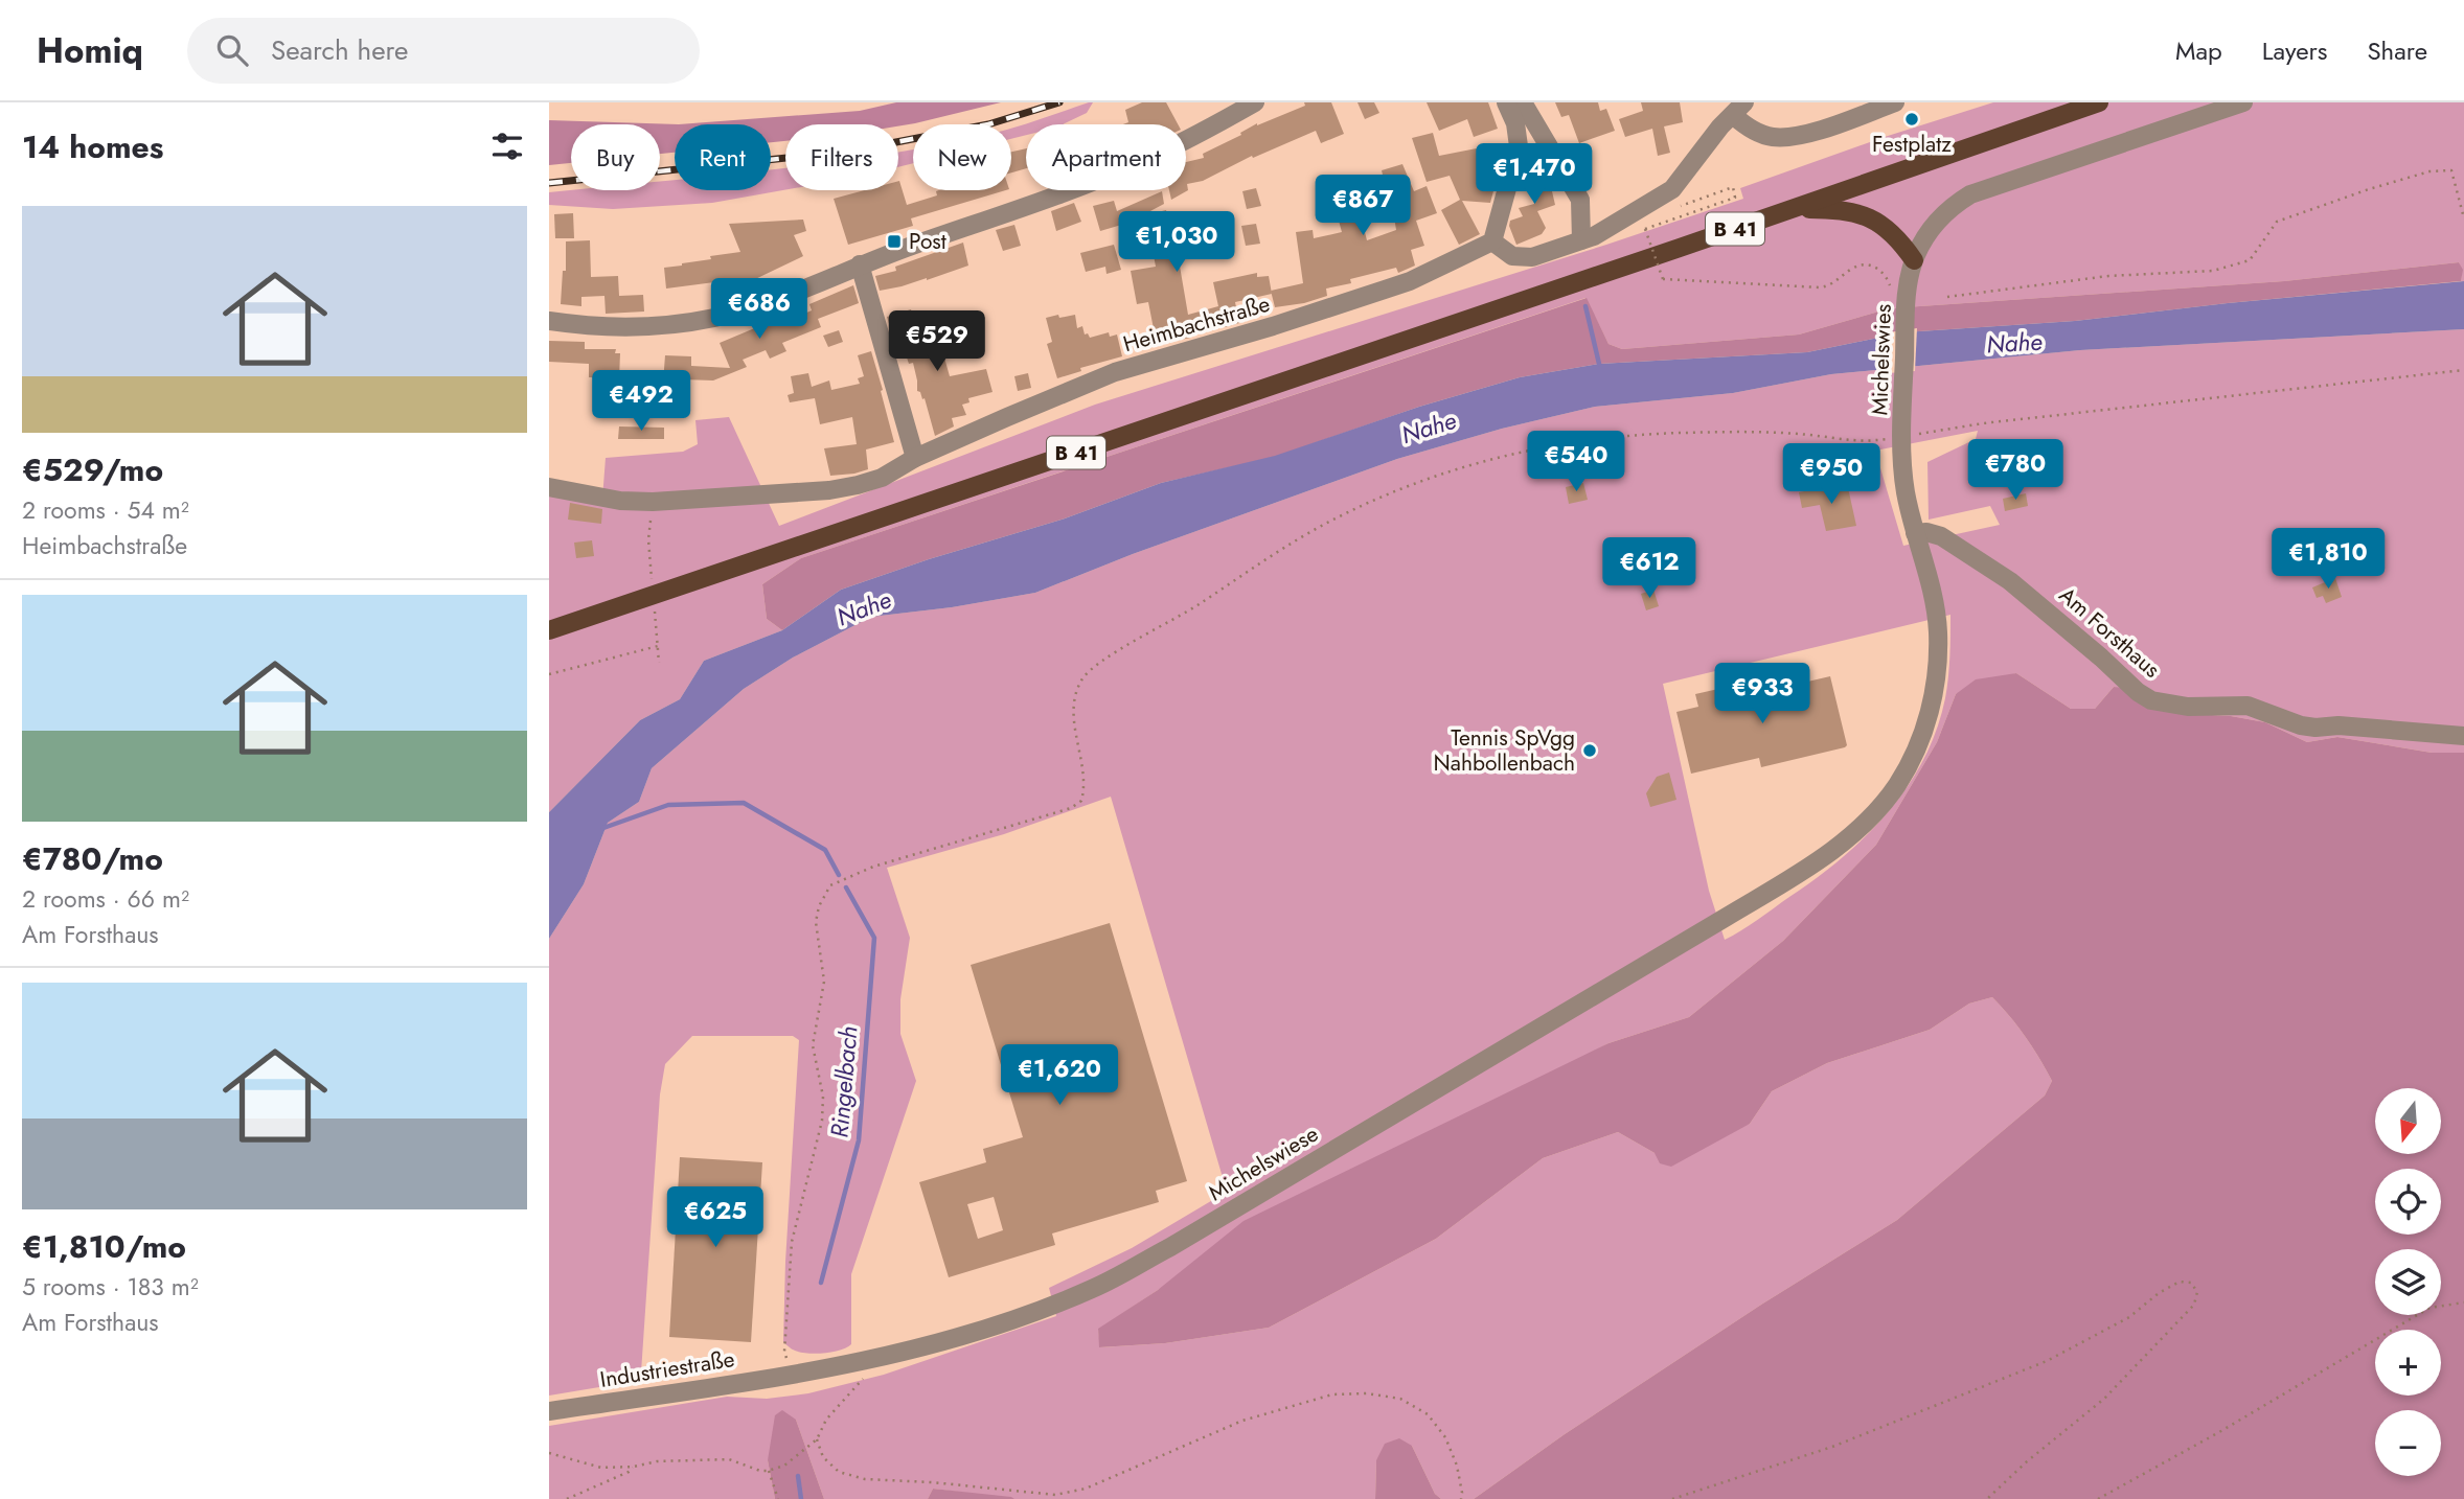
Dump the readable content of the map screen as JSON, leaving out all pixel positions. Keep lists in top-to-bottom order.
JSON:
{
  "streets": {
    "main road": ["B 41"],
    "street": [
      "Heimbachstraße",
      "Michelswies",
      "Am Forsthaus",
      "Michelswiese",
      "Industriestraße"
    ]
  },
  "crossings": [
    ["Michelswies", "Am Forsthaus"],
    ["Michelswies", "Michelswiese"],
    ["Michelswiese", "Industriestraße"]
  ],
  "water": ["Nahe", "Ringelbach"],
  "places": {
    "other": ["Festplatz", "Tennis SpVgg Nahbollenbach"],
    "transit": ["Post"]
  },
  "north": "bottom",
  "page": {
    "header": "Homiq",
    "search": "Search here",
    "nav": ["Map", "Layers", "Share"],
    "heading": "14 homes",
    "chip": [
      "Buy",
      "Rent",
      "Filters",
      "New",
      "Apartment"
    ],
    "price": [
      "€1,470",
      "€867",
      "€1,030",
      "€686",
      "€529",
      "€492",
      "€540",
      "€780",
      "€950",
      "€1,810",
      "€612",
      "€933",
      "€1,620",
      "€625"
    ],
    "list": [
      {
        "name": "€529/mo",
        "note": "2 rooms · 54 m² · Heimbachstraße"
      },
      {
        "name": "€780/mo",
        "note": "2 rooms · 66 m² · Am Forsthaus"
      },
      {
        "name": "€1,810/mo",
        "note": "5 rooms · 183 m² · Am Forsthaus"
      }
    ],
    "map_buttons": ["+", "−"]
  }
}
